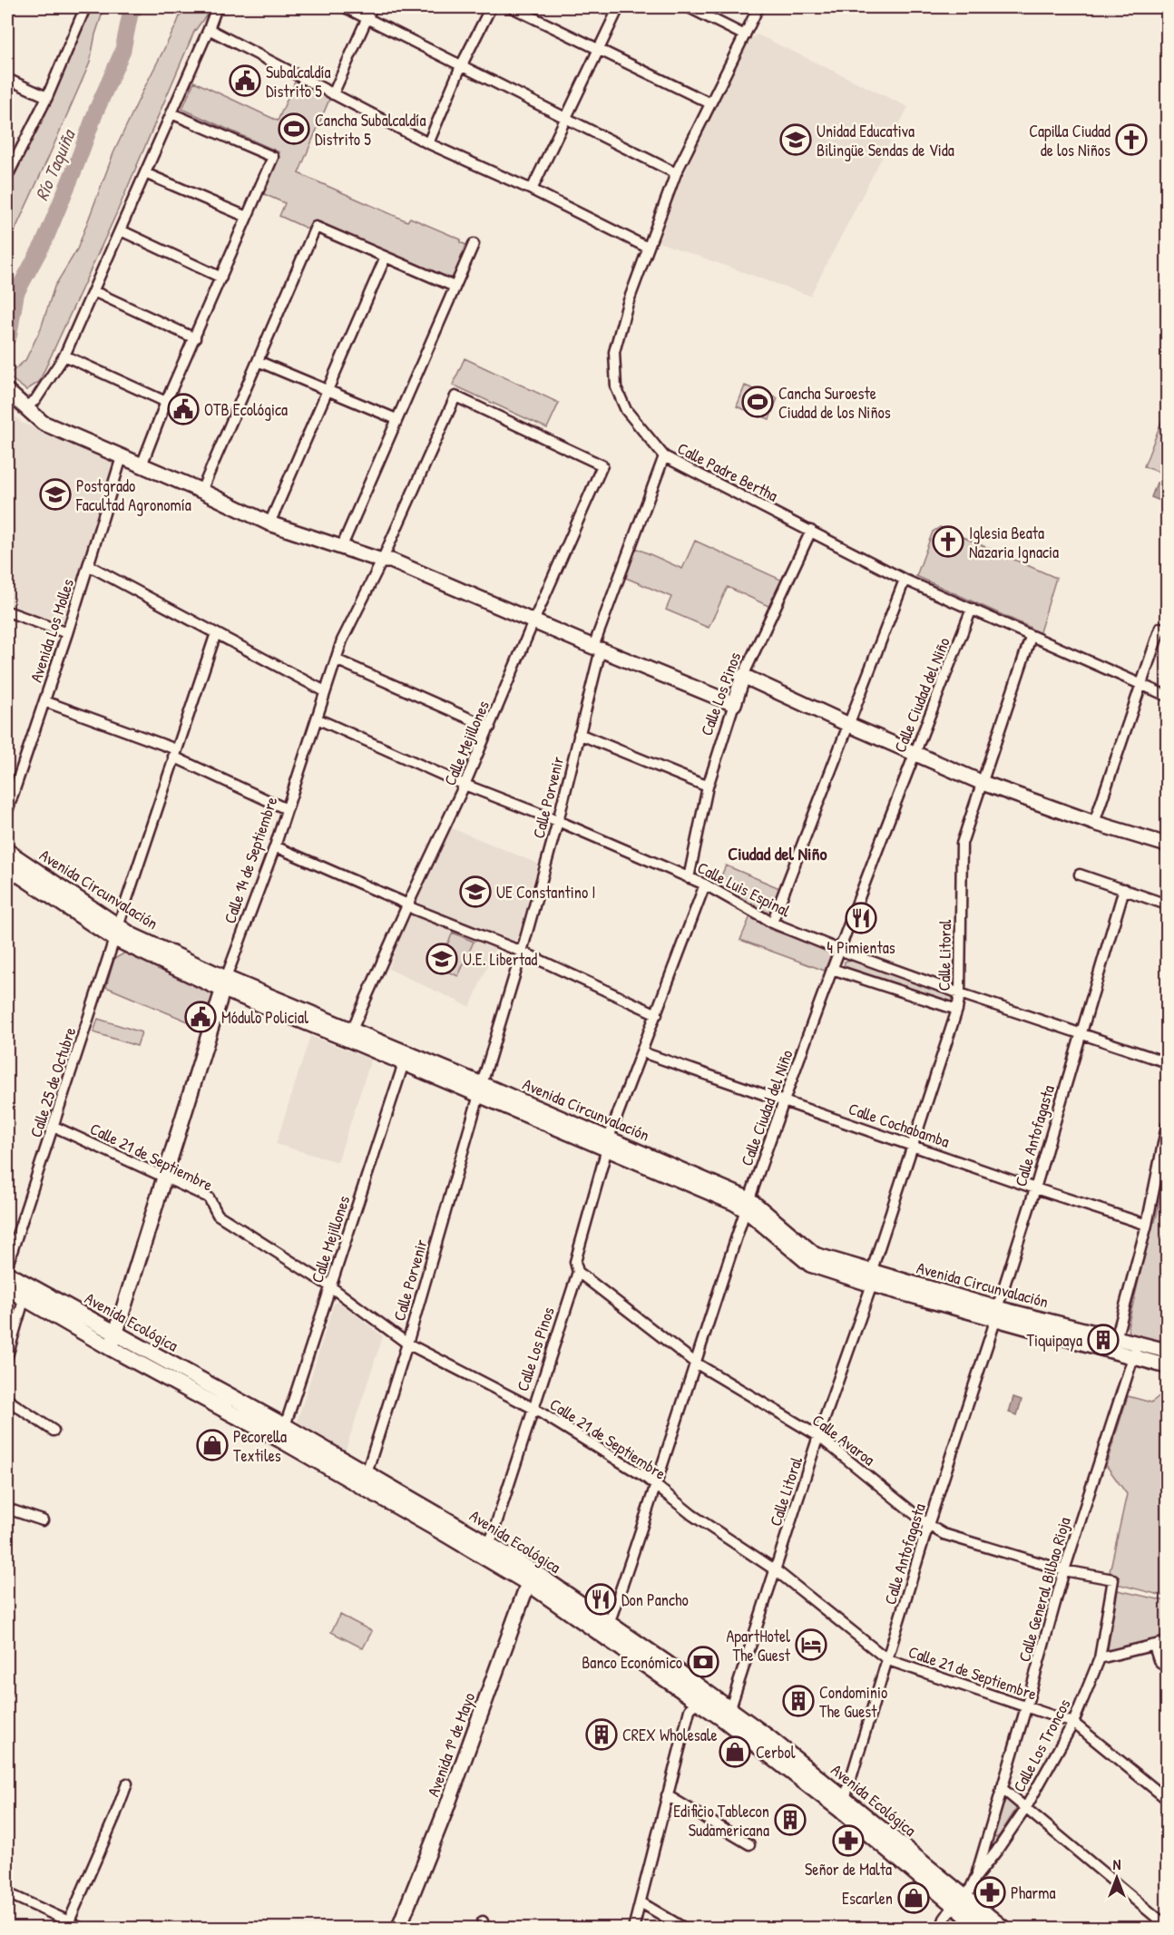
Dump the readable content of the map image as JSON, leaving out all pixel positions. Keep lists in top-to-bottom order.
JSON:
{
  "streets": {
    "main road": [
      "Calle Los Pinos",
      "Calle 14 de Septiembre",
      "Avenida Circunvalación",
      "Avenida Ecológica",
      "Avenida 1º de Mayo"
    ],
    "street": [
      "Calle Padre Bertha",
      "Avenida Los Molles",
      "Calle Ciudad del Niño",
      "Calle Mejillones",
      "Calle Porvenir",
      "Calle Luis Espinal",
      "Calle Litoral",
      "Calle 25 de Octubre",
      "Calle Cochabamba",
      "Calle Antofagasta",
      "Calle 21 de Septiembre",
      "Calle Avaroa",
      "Calle General Bilbao Rioja",
      "Calle Los Troncos"
    ]
  },
  "crossings": [
    ["Calle Padre Bertha", "Calle Los Pinos"],
    ["Calle Padre Bertha", "Calle Ciudad del Niño"],
    ["Calle Padre Bertha", "Calle Porvenir"],
    ["Calle Padre Bertha", "Calle Litoral"],
    ["Calle Los Pinos", "Avenida Circunvalación"],
    ["Calle Los Pinos", "Calle Luis Espinal"],
    ["Calle Los Pinos", "Calle Cochabamba"],
    ["Calle Los Pinos", "Calle 21 de Septiembre"],
    ["Calle Los Pinos", "Avenida Ecológica"],
    ["Calle Los Pinos", "Calle Avaroa"],
    ["Calle Ciudad del Niño", "Avenida Circunvalación"],
    ["Calle Ciudad del Niño", "Calle Luis Espinal"],
    ["Calle Ciudad del Niño", "Calle Cochabamba"],
    ["Calle Ciudad del Niño", "Calle 21 de Septiembre"],
    ["Calle Ciudad del Niño", "Avenida Ecológica"],
    ["Calle Ciudad del Niño", "Calle Avaroa"],
    ["Calle Mejillones", "Calle 14 de Septiembre"],
    ["Calle Mejillones", "Avenida Circunvalación"],
    ["Calle Mejillones", "Calle Luis Espinal"],
    ["Calle Mejillones", "Calle 21 de Septiembre"],
    ["Calle Mejillones", "Avenida Ecológica"],
    ["Calle Porvenir", "Avenida Circunvalación"],
    ["Calle Porvenir", "Calle Luis Espinal"],
    ["Calle Porvenir", "Calle 21 de Septiembre"],
    ["Calle Porvenir", "Avenida Ecológica"],
    ["Calle 14 de Septiembre", "Avenida Circunvalación"],
    ["Calle 14 de Septiembre", "Calle Luis Espinal"],
    ["Calle 14 de Septiembre", "Calle 21 de Septiembre"],
    ["Calle 14 de Septiembre", "Avenida Ecológica"],
    ["Avenida Circunvalación", "Calle Litoral"],
    ["Avenida Circunvalación", "Calle 25 de Octubre"],
    ["Avenida Circunvalación", "Calle Antofagasta"],
    ["Avenida Circunvalación", "Calle General Bilbao Rioja"],
    ["Calle Luis Espinal", "Calle Litoral"],
    ["Calle Luis Espinal", "Calle Antofagasta"],
    ["Calle Litoral", "Calle Cochabamba"],
    ["Calle Litoral", "Calle 21 de Septiembre"],
    ["Calle Litoral", "Avenida Ecológica"],
    ["Calle Litoral", "Calle Avaroa"],
    ["Calle 25 de Octubre", "Calle 21 de Septiembre"],
    ["Calle Cochabamba", "Calle Antofagasta"],
    ["Calle Antofagasta", "Calle 21 de Septiembre"],
    ["Calle Antofagasta", "Avenida Ecológica"],
    ["Calle Antofagasta", "Calle Avaroa"],
    ["Calle 21 de Septiembre", "Calle General Bilbao Rioja"],
    ["Calle 21 de Septiembre", "Calle Los Troncos"],
    ["Avenida Ecológica", "Avenida 1º de Mayo"],
    ["Avenida Ecológica", "Calle Los Troncos"],
    ["Calle Avaroa", "Calle General Bilbao Rioja"],
    ["Calle Avaroa", "Calle Los Troncos"],
    ["Calle General Bilbao Rioja", "Calle Los Troncos"]
  ],
  "districts": ["Ciudad del Niño"],
  "water": ["Río Taquiña"],
  "places": {
    "public building": ["Subalcaldía Distrito 5", "OTB Ecológica", "Módulo Policial"],
    "sports": ["Cancha Subalcaldía Distrito 5", "Cancha Suroeste Ciudad de los Niños"],
    "school or university": [
      "Unidad Educativa Bilingüe Sendas de Vida",
      "Postgrado Facultad Agronomía",
      "UE Constantino I",
      "U.E. Libertad"
    ],
    "church": ["Capilla Ciudad de los Niños", "Iglesia Beata Nazaria Ignacia"],
    "restaurant": ["4 Pimientas", "Don Pancho"],
    "building": [
      "Tiquipaya",
      "Condominio The Guest",
      "CREX Wholesale",
      "Edificio Tablecon Sudamericana"
    ],
    "shop": ["Pecorella Textiles", "Cerbol", "Escarlen"],
    "hotel": ["ApartHotel The Guest"],
    "bank": ["Banco Económico"],
    "pharmacy": ["Señor de Malta", "Pharma"]
  },
  "north": "top"
}
